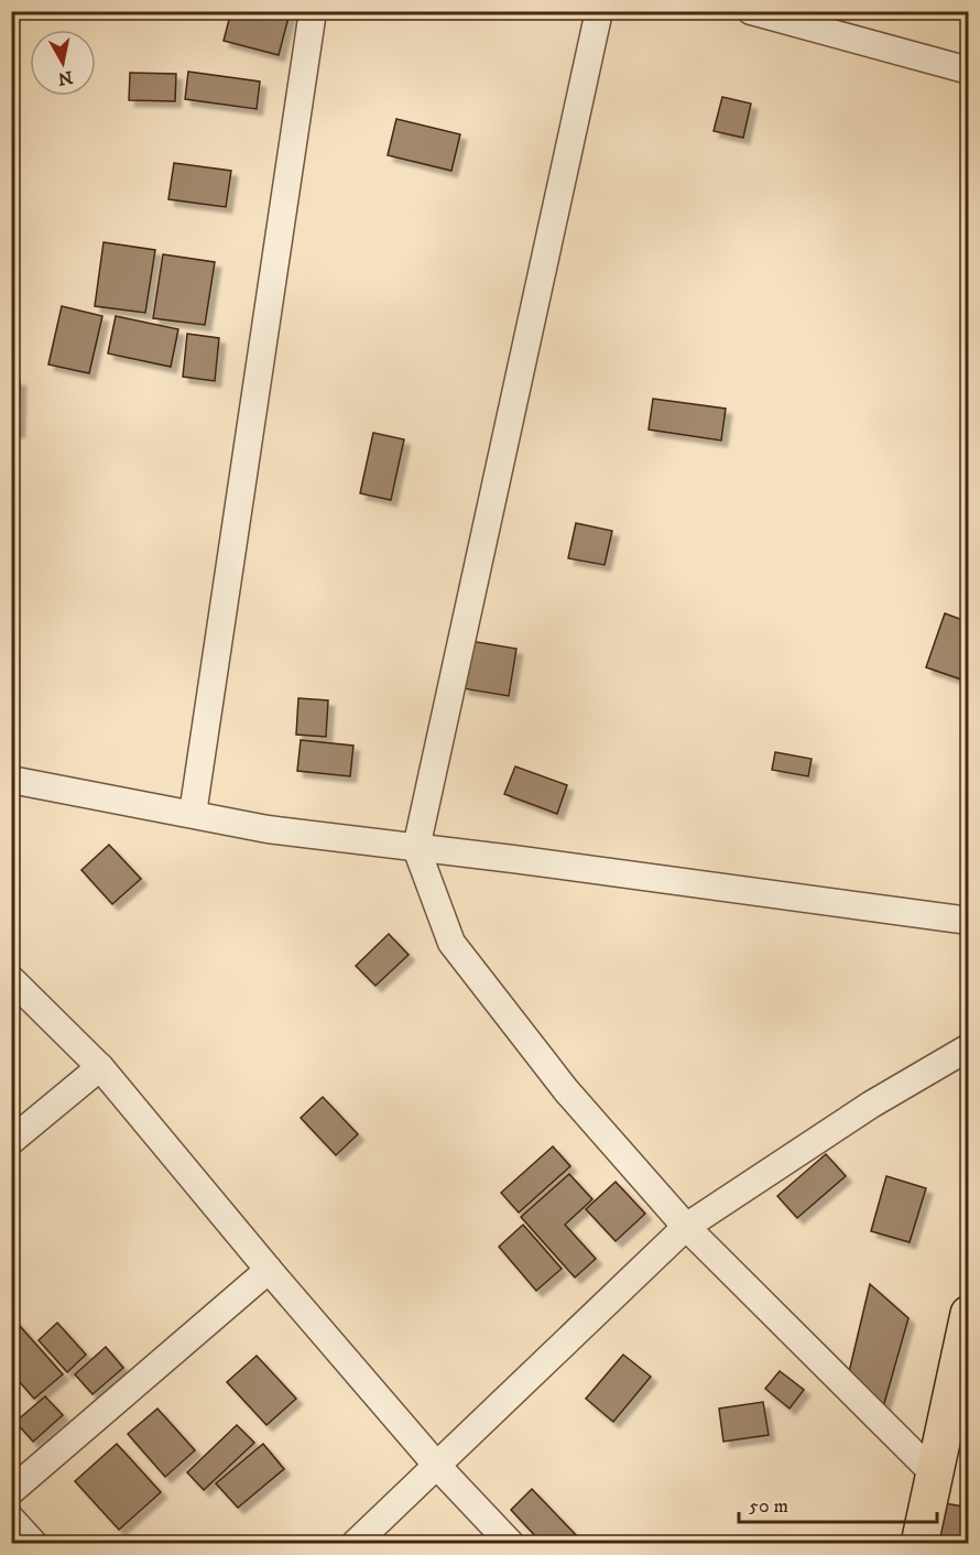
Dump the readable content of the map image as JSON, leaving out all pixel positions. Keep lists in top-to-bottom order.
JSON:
{
  "scale_bar": "50 m",
  "north": "bottom"
}
